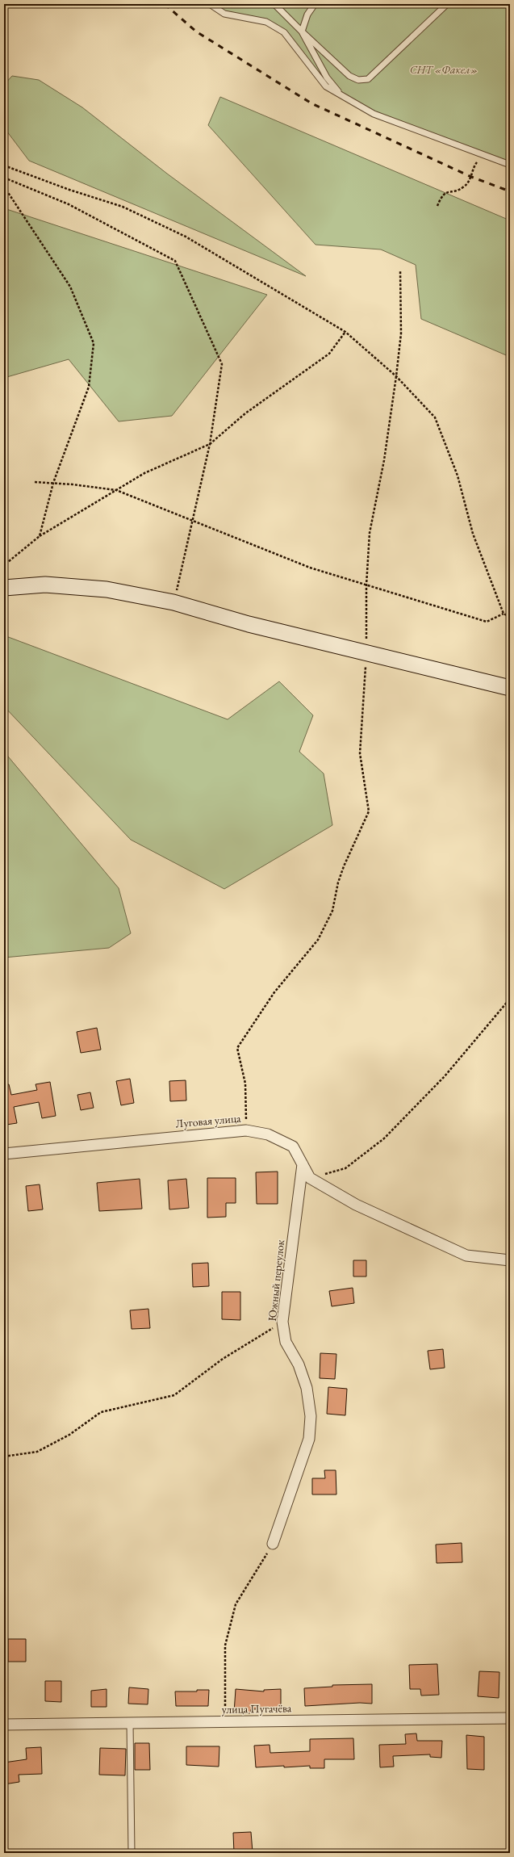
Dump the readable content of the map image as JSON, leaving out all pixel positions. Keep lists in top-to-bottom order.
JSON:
{
  "streets": {
    "street": ["Луговая улица", "Южный переулок", "улица Пугачёва"]
  },
  "crossings": [
    ["Луговая улица", "Южный переулок"]
  ],
  "parks": ["СНТ «Факел»"]
}
